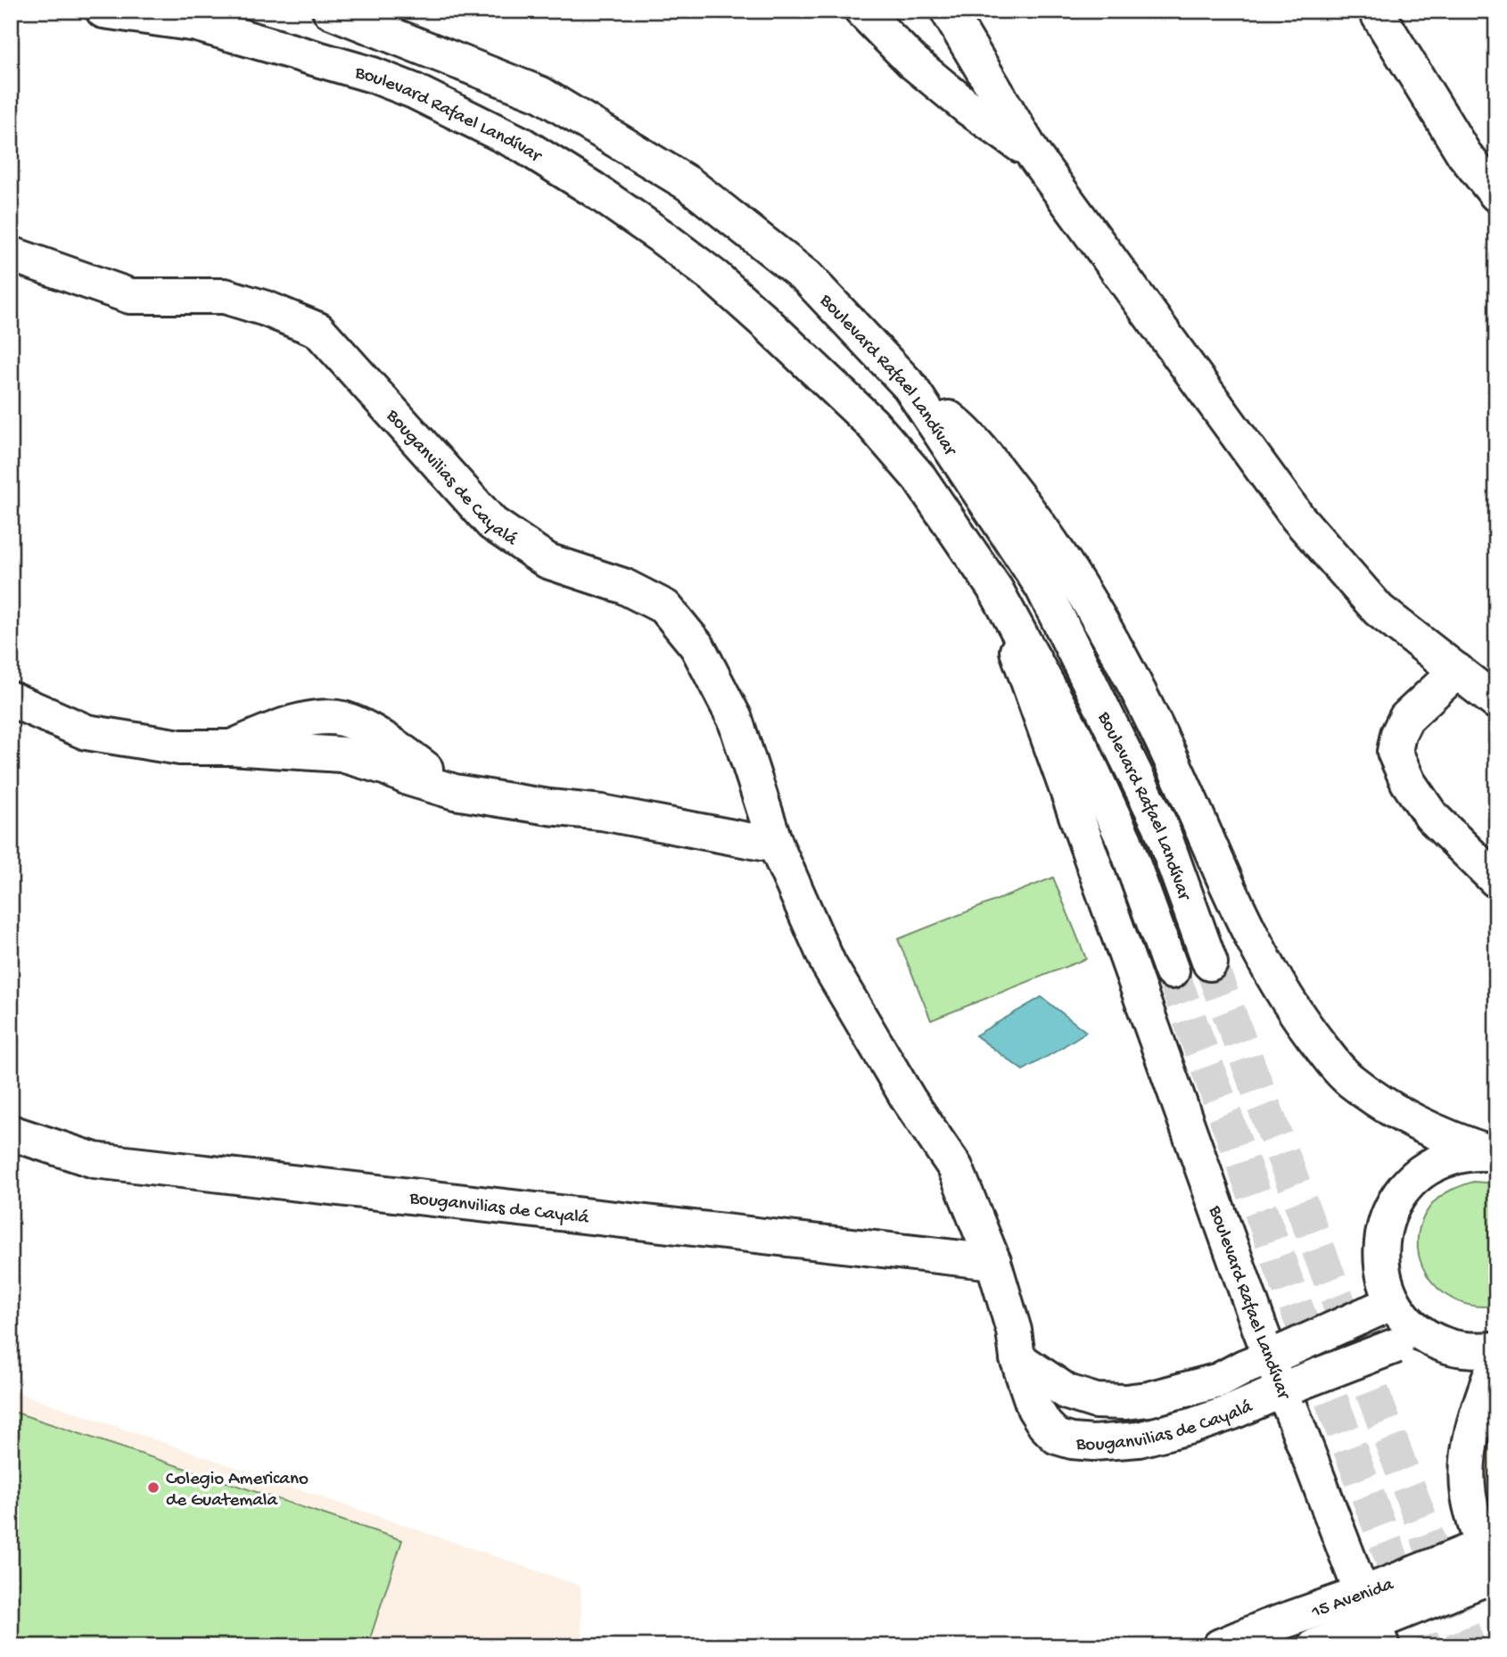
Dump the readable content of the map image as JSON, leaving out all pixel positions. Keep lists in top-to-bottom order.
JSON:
{
  "streets": {
    "street": ["Boulevard Rafael Landívar", "Bouganvilias de Cayalá", "15 Avenida"]
  },
  "crossings": [
    ["Boulevard Rafael Landívar", "Bouganvilias de Cayalá"],
    ["Boulevard Rafael Landívar", "15 Avenida"]
  ],
  "places": ["Colegio Americano de Guatemala"]
}
